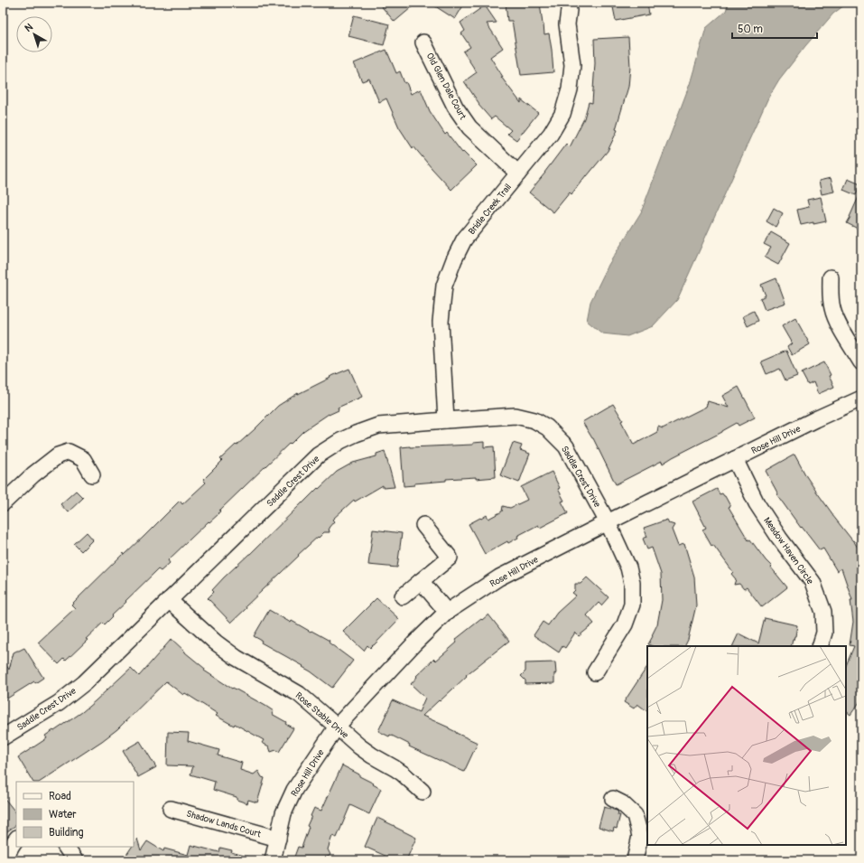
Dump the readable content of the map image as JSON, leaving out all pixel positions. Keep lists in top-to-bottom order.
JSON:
{
  "streets": {
    "street": [
      "Old Glen Dale Court",
      "Bridle Creek Trail",
      "Rose Hill Drive",
      "Saddle Crest Drive",
      "Meadow Haven Circle",
      "Rose Stable Drive",
      "Shadow Lands Court"
    ]
  },
  "crossings": [
    ["Old Glen Dale Court", "Bridle Creek Trail"],
    ["Bridle Creek Trail", "Saddle Crest Drive"],
    ["Rose Hill Drive", "Saddle Crest Drive"],
    ["Rose Hill Drive", "Meadow Haven Circle"],
    ["Rose Hill Drive", "Rose Stable Drive"],
    ["Rose Hill Drive", "Shadow Lands Court"],
    ["Saddle Crest Drive", "Rose Stable Drive"]
  ],
  "legend": ["Road", "Water", "Building"],
  "scale_bar": "50 m",
  "north": "top left"
}
